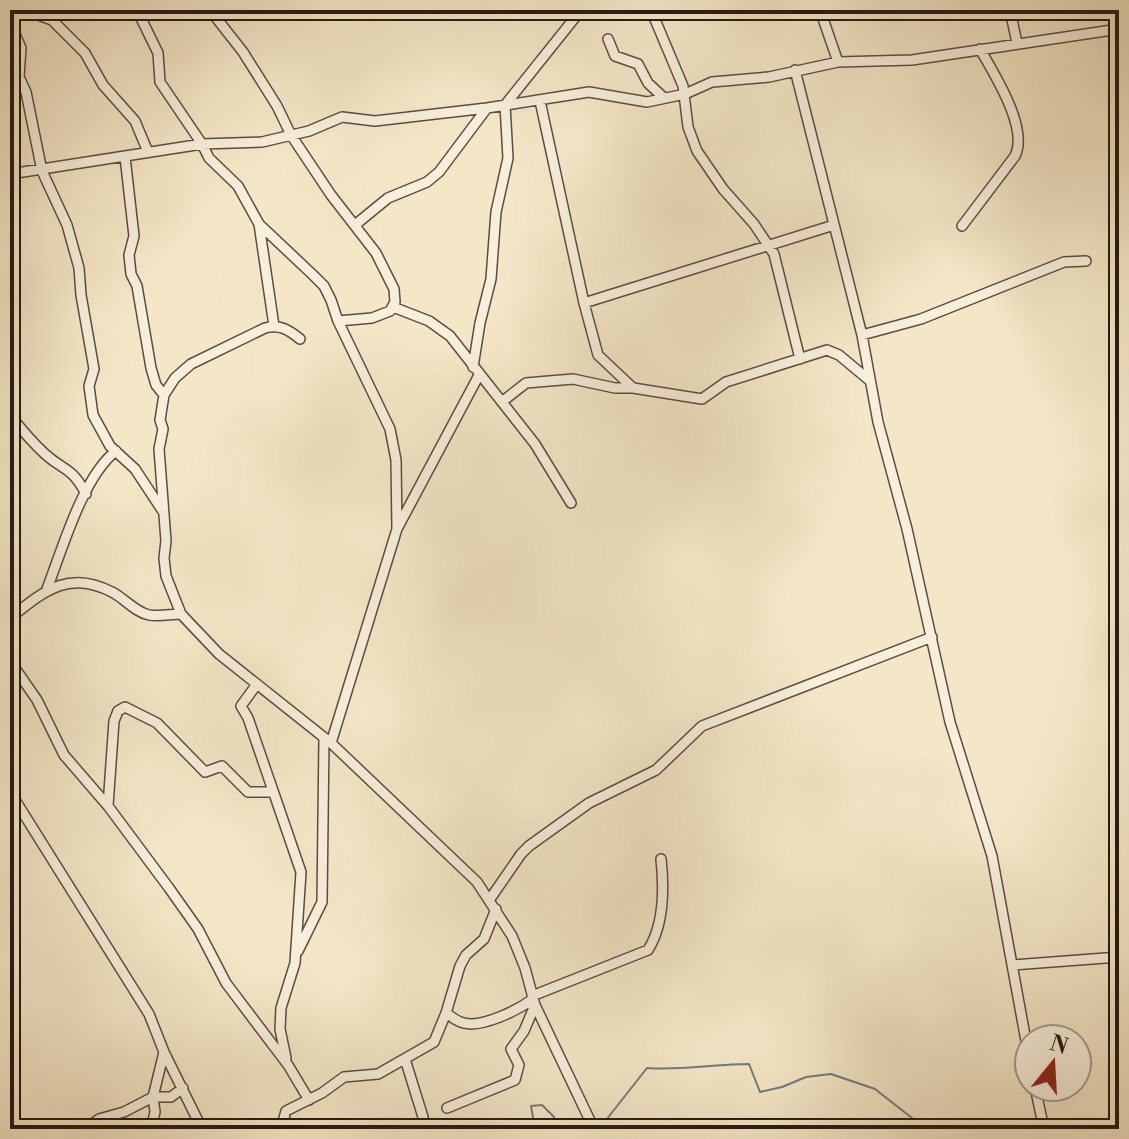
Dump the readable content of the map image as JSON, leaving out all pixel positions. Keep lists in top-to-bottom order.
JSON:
{
  "north": "top"
}
